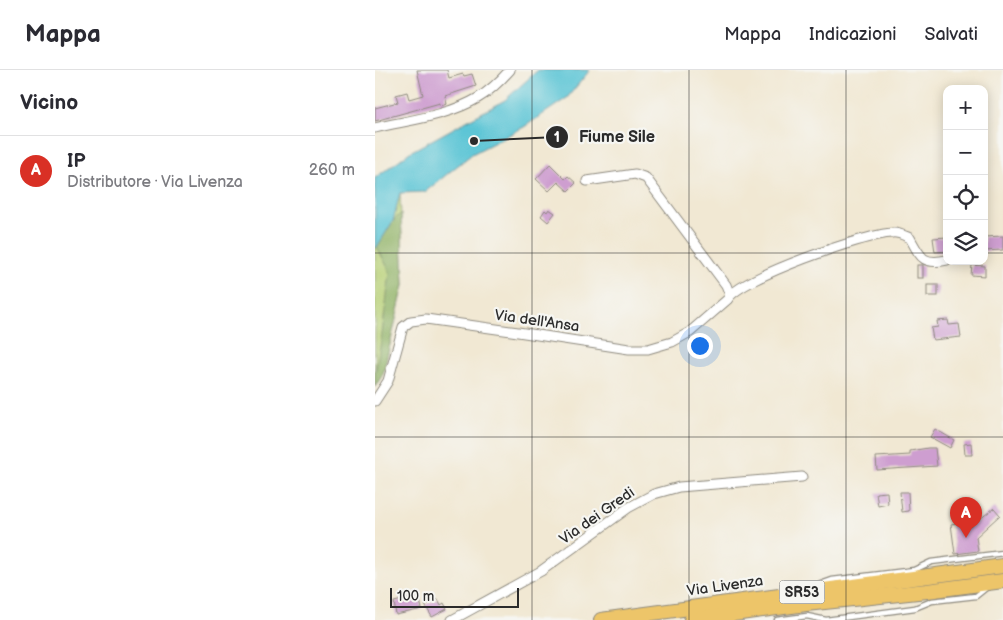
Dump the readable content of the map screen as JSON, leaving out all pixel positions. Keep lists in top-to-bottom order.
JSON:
{
  "streets": {
    "highway": ["Via Livenza", "SR53"],
    "street": ["Via dell'Ansa", "Via dei Gredi"]
  },
  "places": ["Fiume Sile"],
  "scale_bar": "100 m",
  "page": {
    "header": "Mappa",
    "nav": ["Mappa", "Indicazioni", "Salvati"],
    "heading": "Vicino",
    "map_buttons": ["+", "−"],
    "list": [
      {
        "mark": "A",
        "name": "IP",
        "note": "Distributore · Via Livenza",
        "value": "260 m"
      }
    ],
    "pins": "A",
    "scale": "100 m"
  }
}
